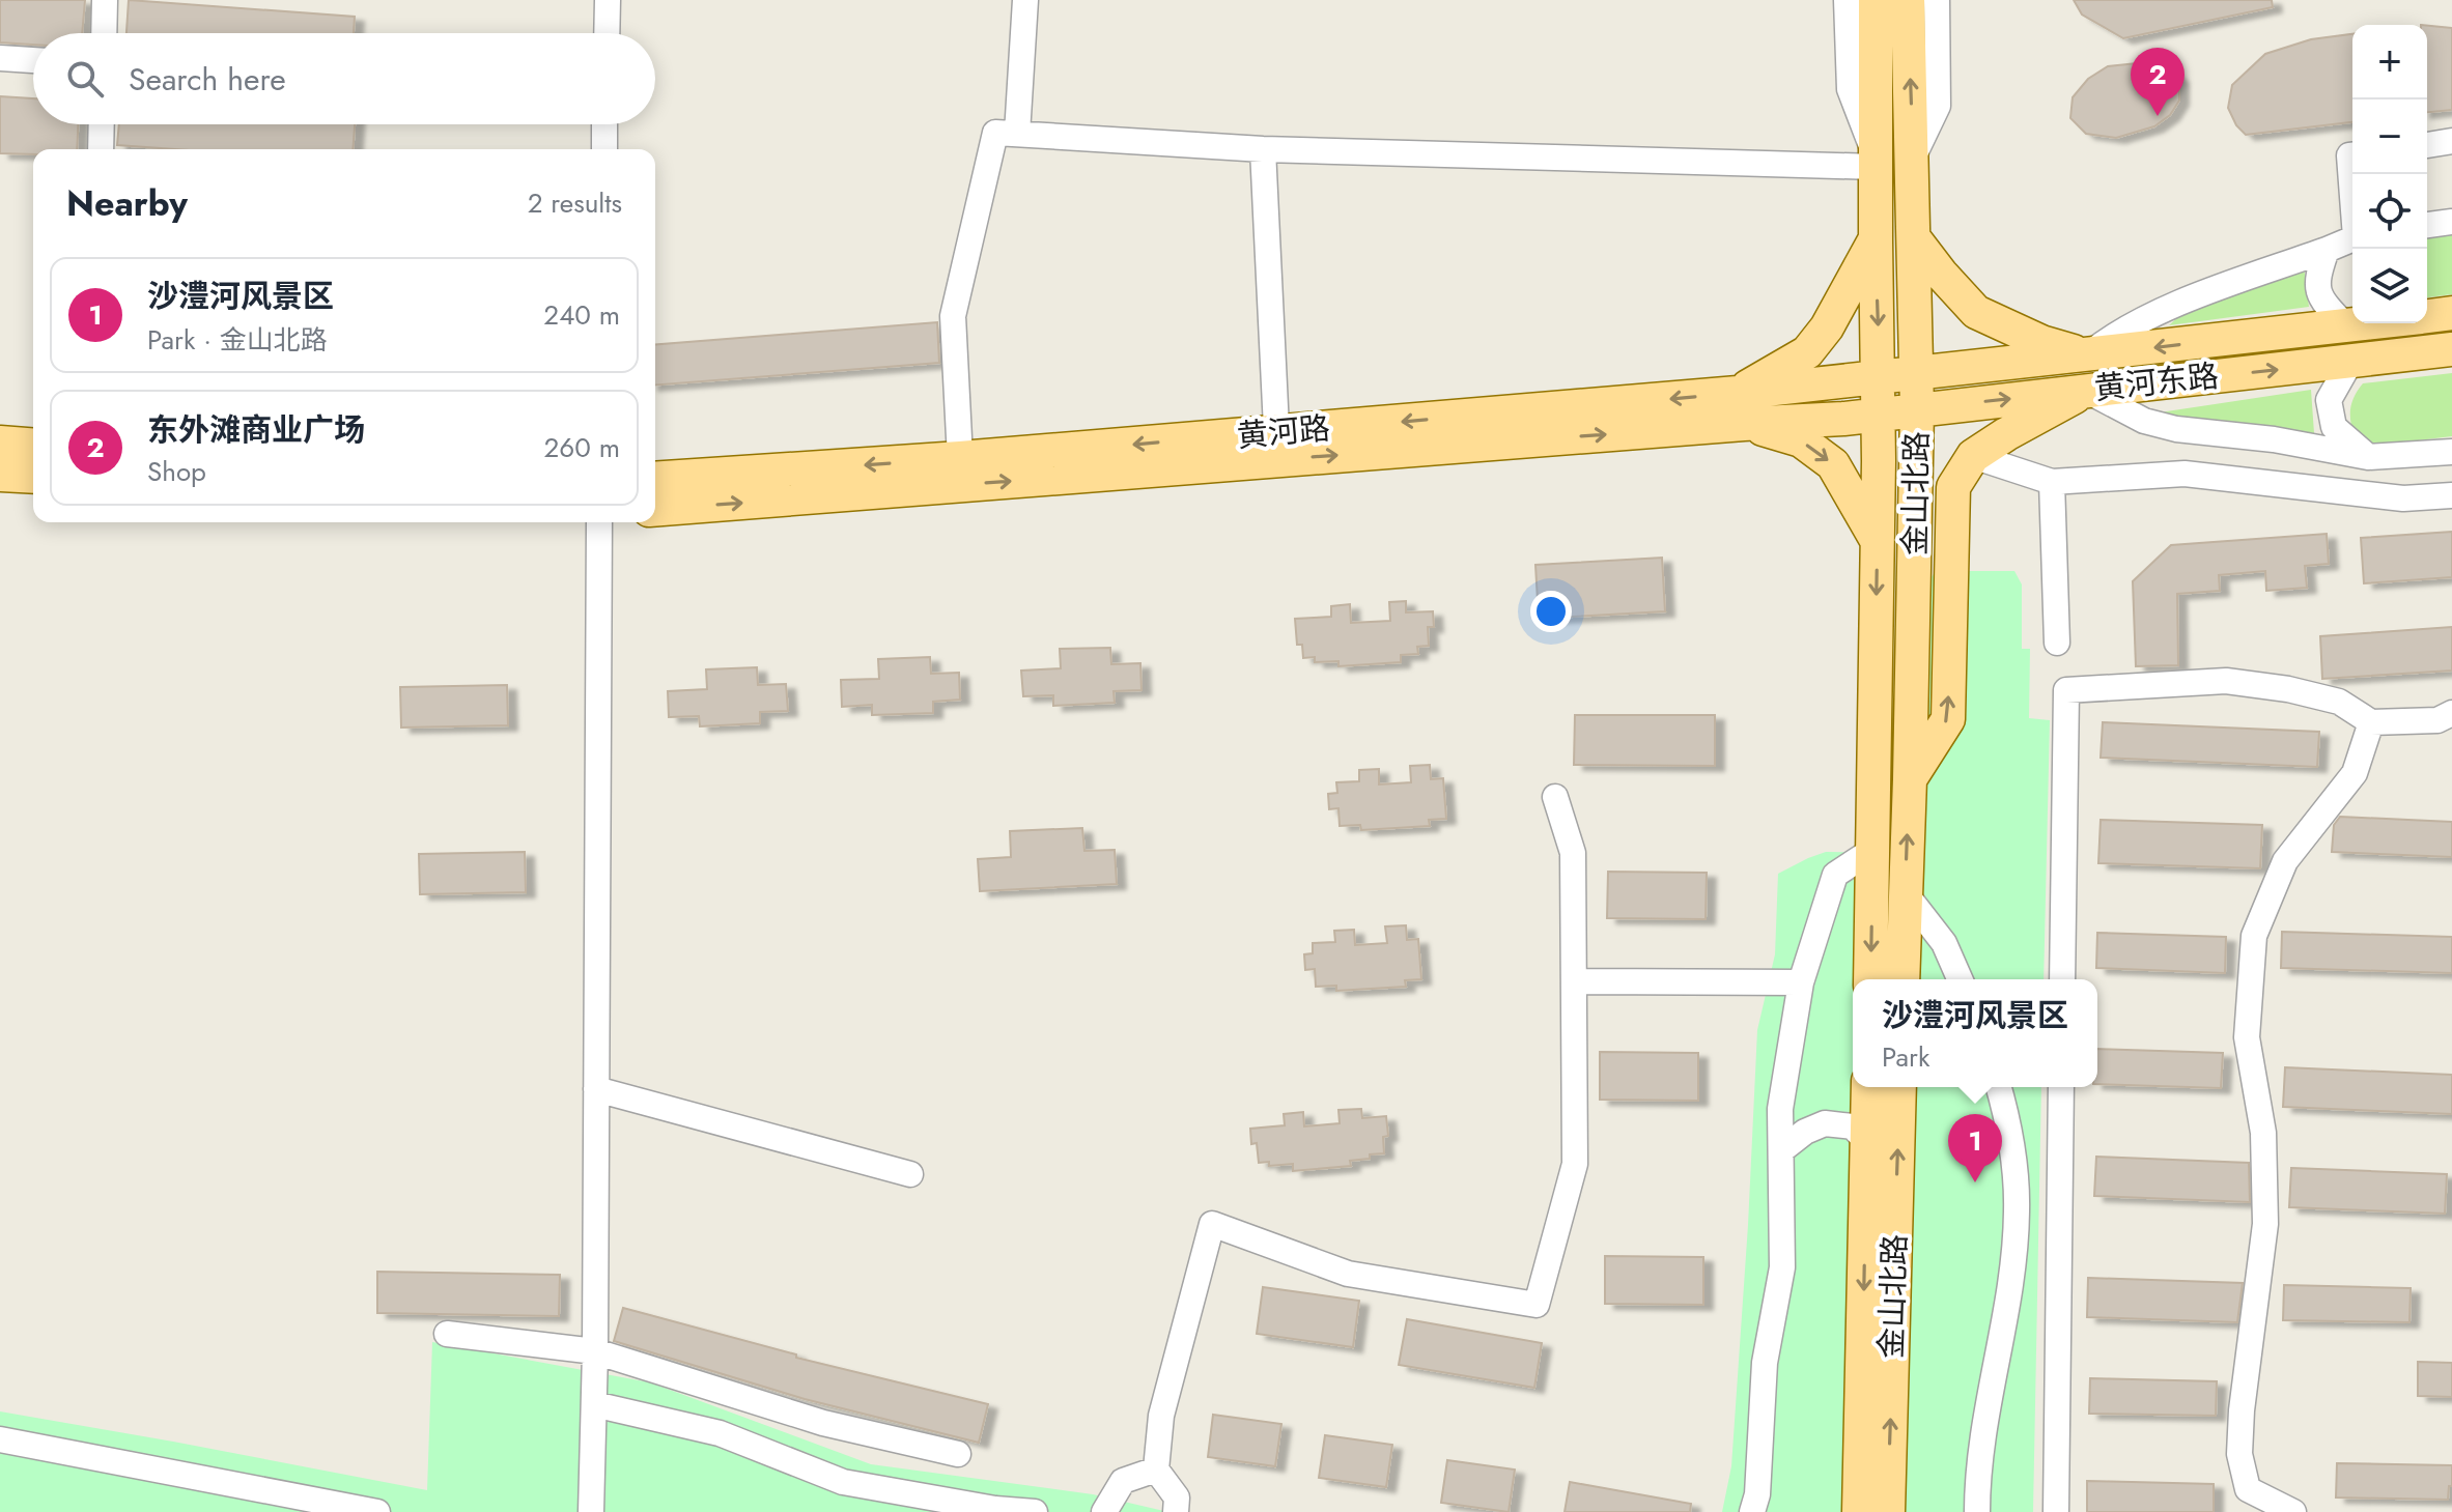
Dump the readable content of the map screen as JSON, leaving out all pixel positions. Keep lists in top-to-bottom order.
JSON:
{
  "streets": {
    "main road": ["黄河东路", "黄河路", "金山北路"]
  },
  "crossings": [
    ["黄河东路", "黄河路"],
    ["黄河东路", "金山北路"],
    ["黄河路", "金山北路"]
  ],
  "page": {
    "map_buttons": ["+", "−"],
    "search": "Search here",
    "pins": ["2", "1"],
    "heading": ["Nearby", "2 results"],
    "list": [
      {
        "mark": "1",
        "name": "沙澧河风景区",
        "note": "Park · 金山北路",
        "value": "240 m"
      },
      {
        "mark": "2",
        "name": "东外滩商业广场",
        "note": "Shop",
        "value": "260 m"
      }
    ],
    "popup": ["沙澧河风景区", "Park"]
  }
}
